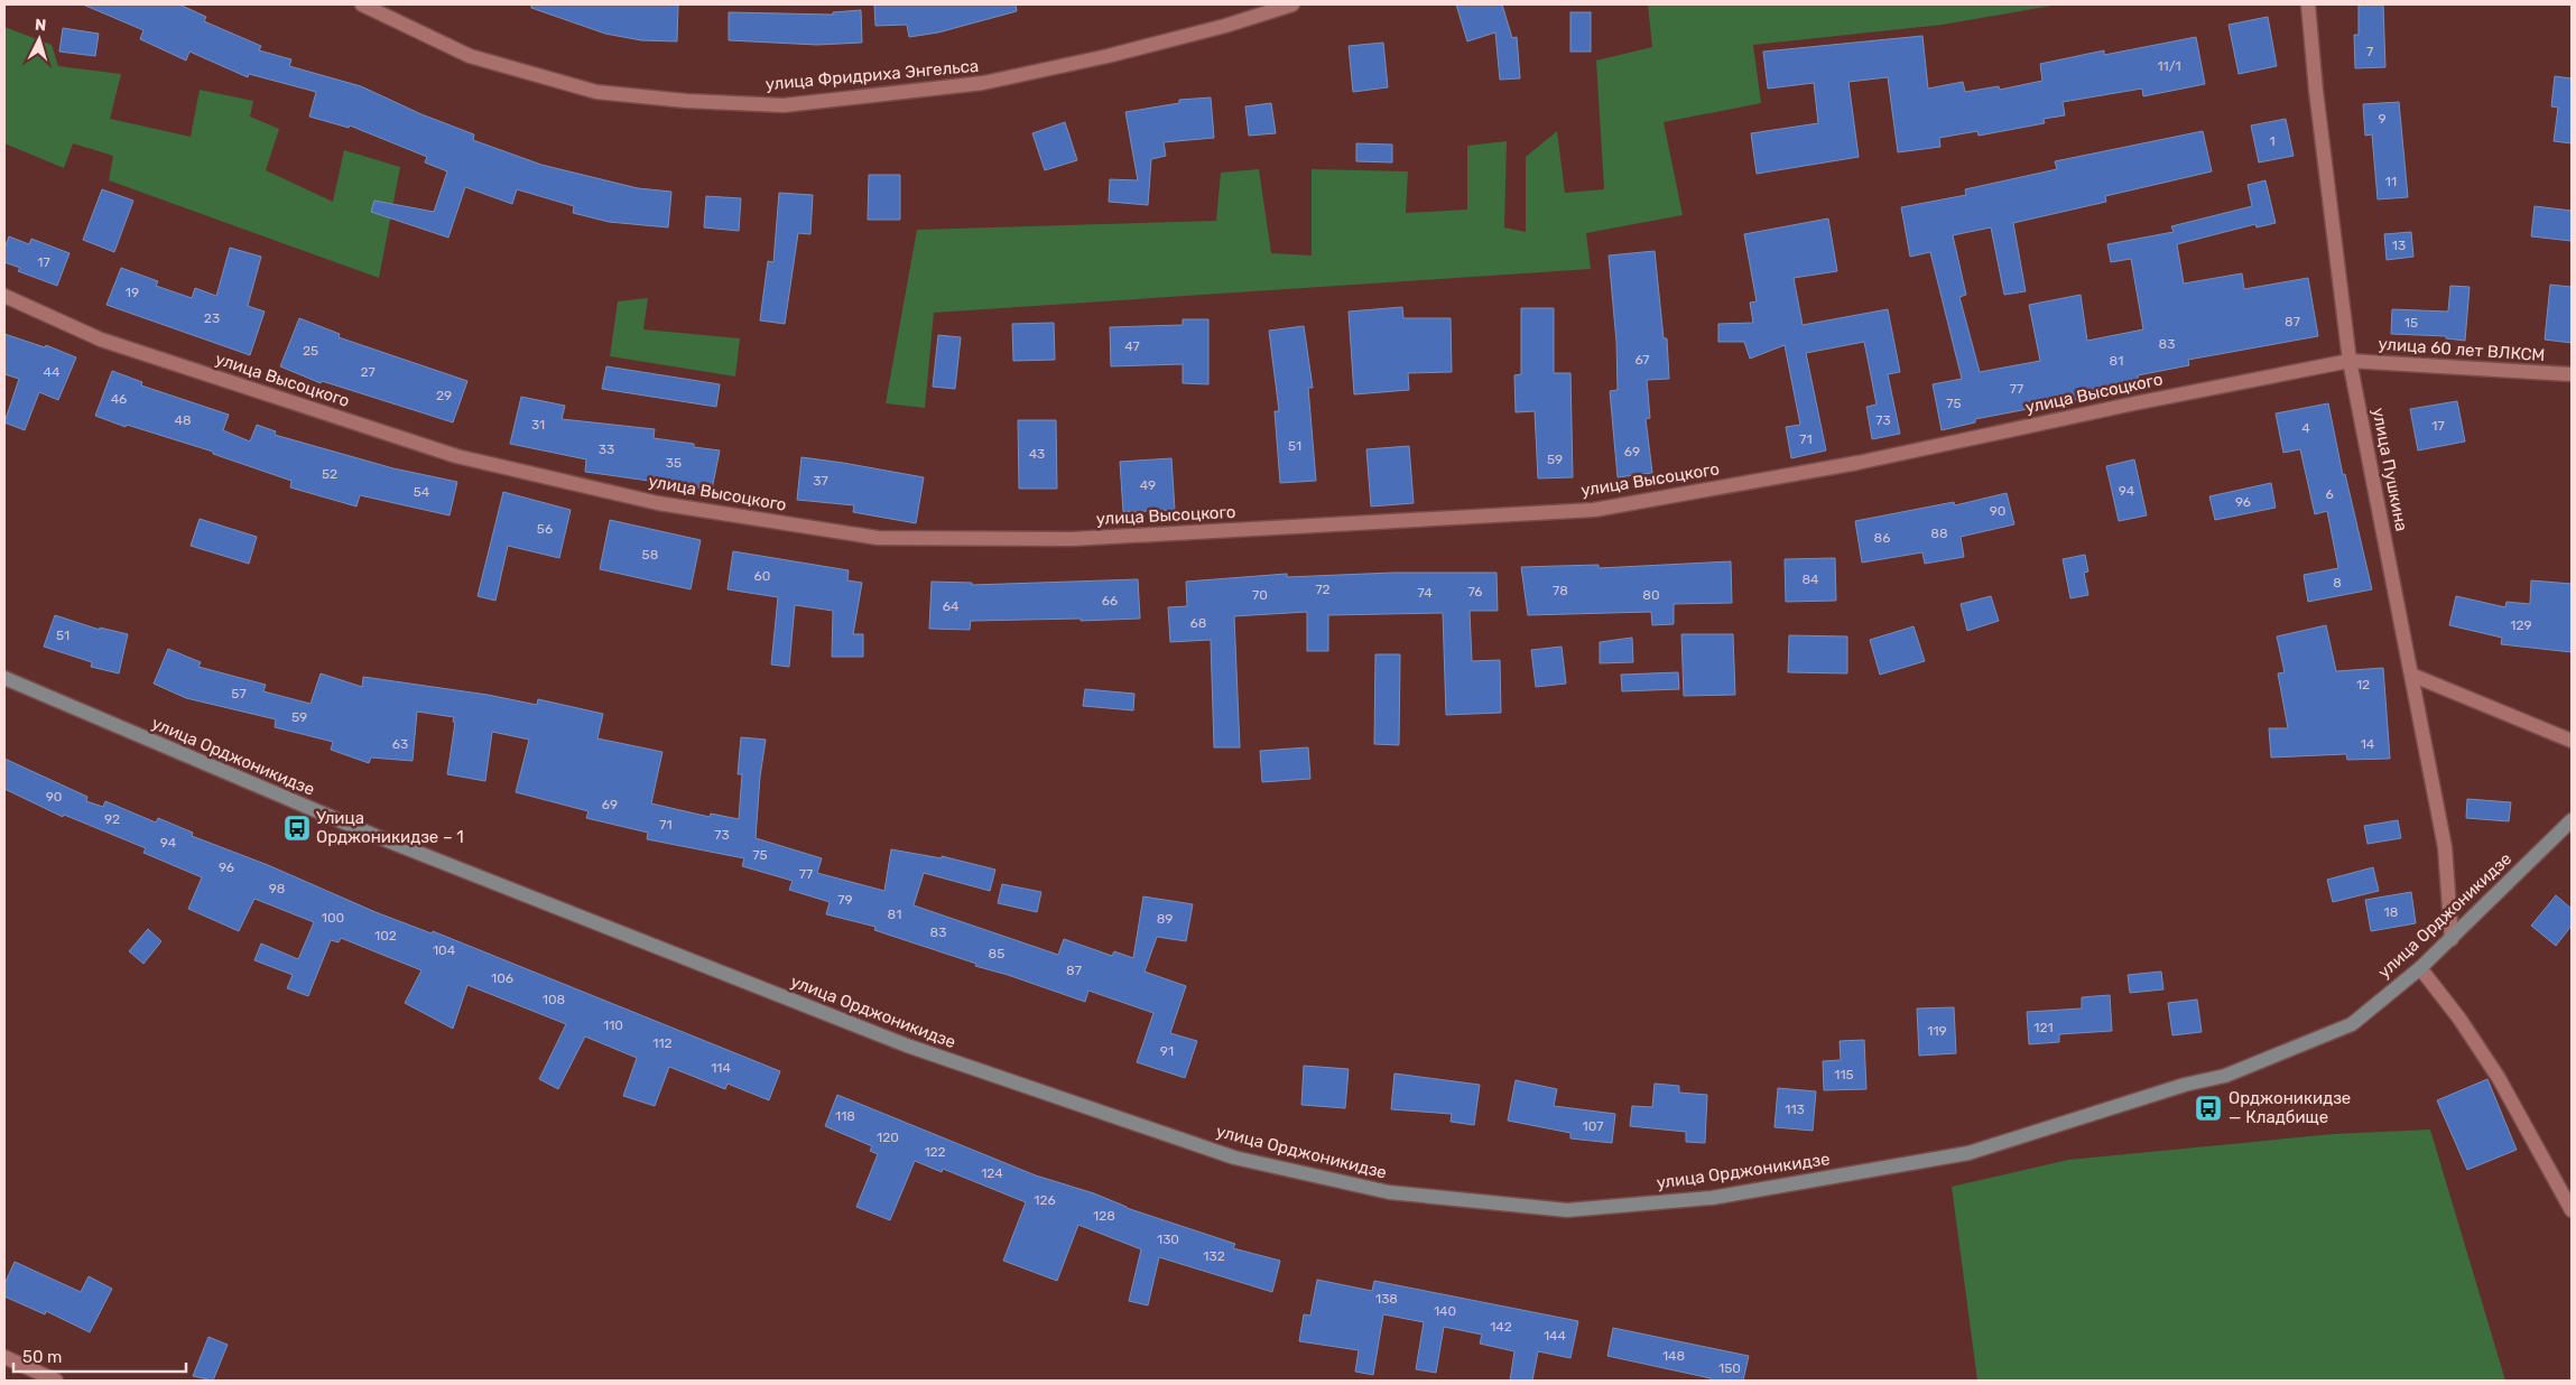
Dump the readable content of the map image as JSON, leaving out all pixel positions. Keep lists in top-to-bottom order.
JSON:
{
  "streets": {
    "main road": ["улица Орджоникидзе"],
    "street": [
      "улица Фридриха Энгельса",
      "улица 60 лет ВЛКСМ",
      "улица Высоцкого",
      "улица Пушкина"
    ]
  },
  "crossings": [
    ["улица 60 лет ВЛКСМ", "улица Высоцкого"],
    ["улица 60 лет ВЛКСМ", "улица Пушкина"],
    ["улица Высоцкого", "улица Пушкина"],
    ["улица Пушкина", "улица Орджоникидзе"]
  ],
  "places": {
    "bus stop": ["Улица Орджоникидзе – 1", "Орджоникидзе — Кладбище"]
  },
  "house_numbers": [
    "7",
    "11/1",
    "9",
    "1",
    "11",
    "13",
    "17",
    "19",
    "23",
    "87",
    "15",
    "83",
    "47",
    "25",
    "67",
    "81",
    "44",
    "27",
    "77",
    "29",
    "46",
    "75",
    "48",
    "73",
    "31",
    "17",
    "4",
    "71",
    "51",
    "33",
    "69",
    "43",
    "59",
    "35",
    "52",
    "37",
    "49",
    "94",
    "54",
    "6",
    "96",
    "90",
    "56",
    "88",
    "86",
    "58",
    "60",
    "84",
    "8",
    "72",
    "78",
    "76",
    "74",
    "70",
    "80",
    "66",
    "64",
    "68",
    "129",
    "51",
    "12",
    "57",
    "59",
    "63",
    "14",
    "90",
    "69",
    "92",
    "71",
    "73",
    "94",
    "75",
    "96",
    "77",
    "98",
    "79",
    "18",
    "81",
    "100",
    "89",
    "83",
    "102",
    "104",
    "85",
    "87",
    "106",
    "108",
    "110",
    "121",
    "119",
    "112",
    "91",
    "114",
    "115",
    "113",
    "118",
    "107",
    "120",
    "122",
    "124",
    "126",
    "128",
    "130",
    "132",
    "138",
    "140",
    "142",
    "144",
    "148",
    "150"
  ],
  "scale_bar": "50 m",
  "north": "top"
}
